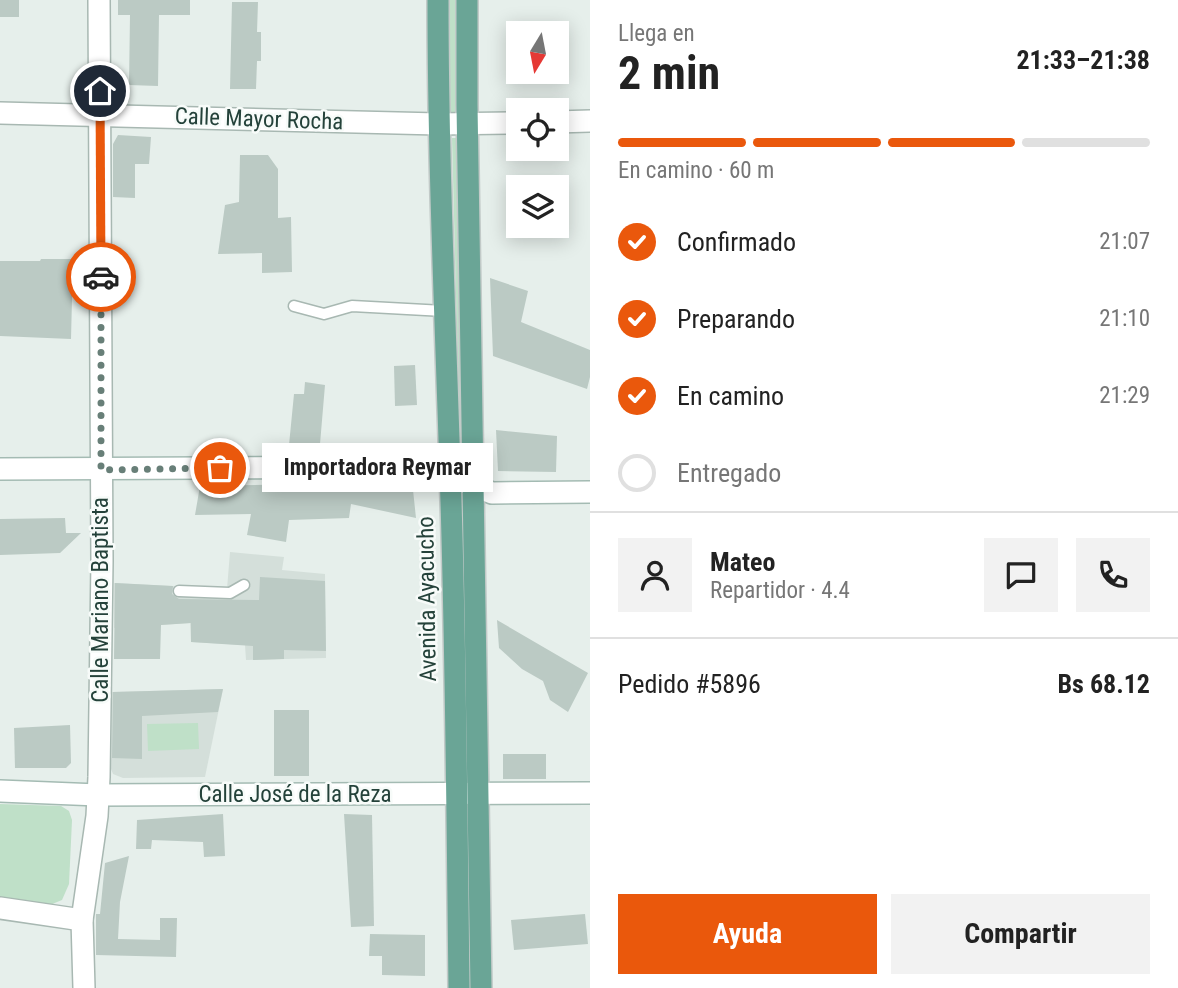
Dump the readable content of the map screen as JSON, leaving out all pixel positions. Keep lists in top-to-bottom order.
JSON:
{
  "streets": {
    "main road": ["Avenida Ayacucho"],
    "street": ["Calle Mayor Rocha", "Calle Mariano Baptista", "Calle José de la Reza"]
  },
  "crossings": [
    ["Calle Mayor Rocha", "Avenida Ayacucho"],
    ["Calle Mayor Rocha", "Calle Mariano Baptista"],
    ["Avenida Ayacucho", "Calle José de la Reza"],
    ["Calle Mariano Baptista", "Calle José de la Reza"]
  ],
  "places": ["Importadora Reymar"],
  "north": "bottom",
  "page": {
    "heading": ["2 min", "Llega en", "21:33–21:38"],
    "panel": [
      "Mateo",
      "Repartidor · 4.4",
      "Pedido #5896",
      "Bs 68.12"
    ],
    "bar": "En camino · 60 m",
    "list": [
      ["Confirmado", "21:07"],
      ["Preparando", "21:10"],
      ["En camino", "21:29"],
      "Entregado"
    ],
    "bubble": "Importadora Reymar",
    "buttons": ["Ayuda", "Compartir"]
  }
}
